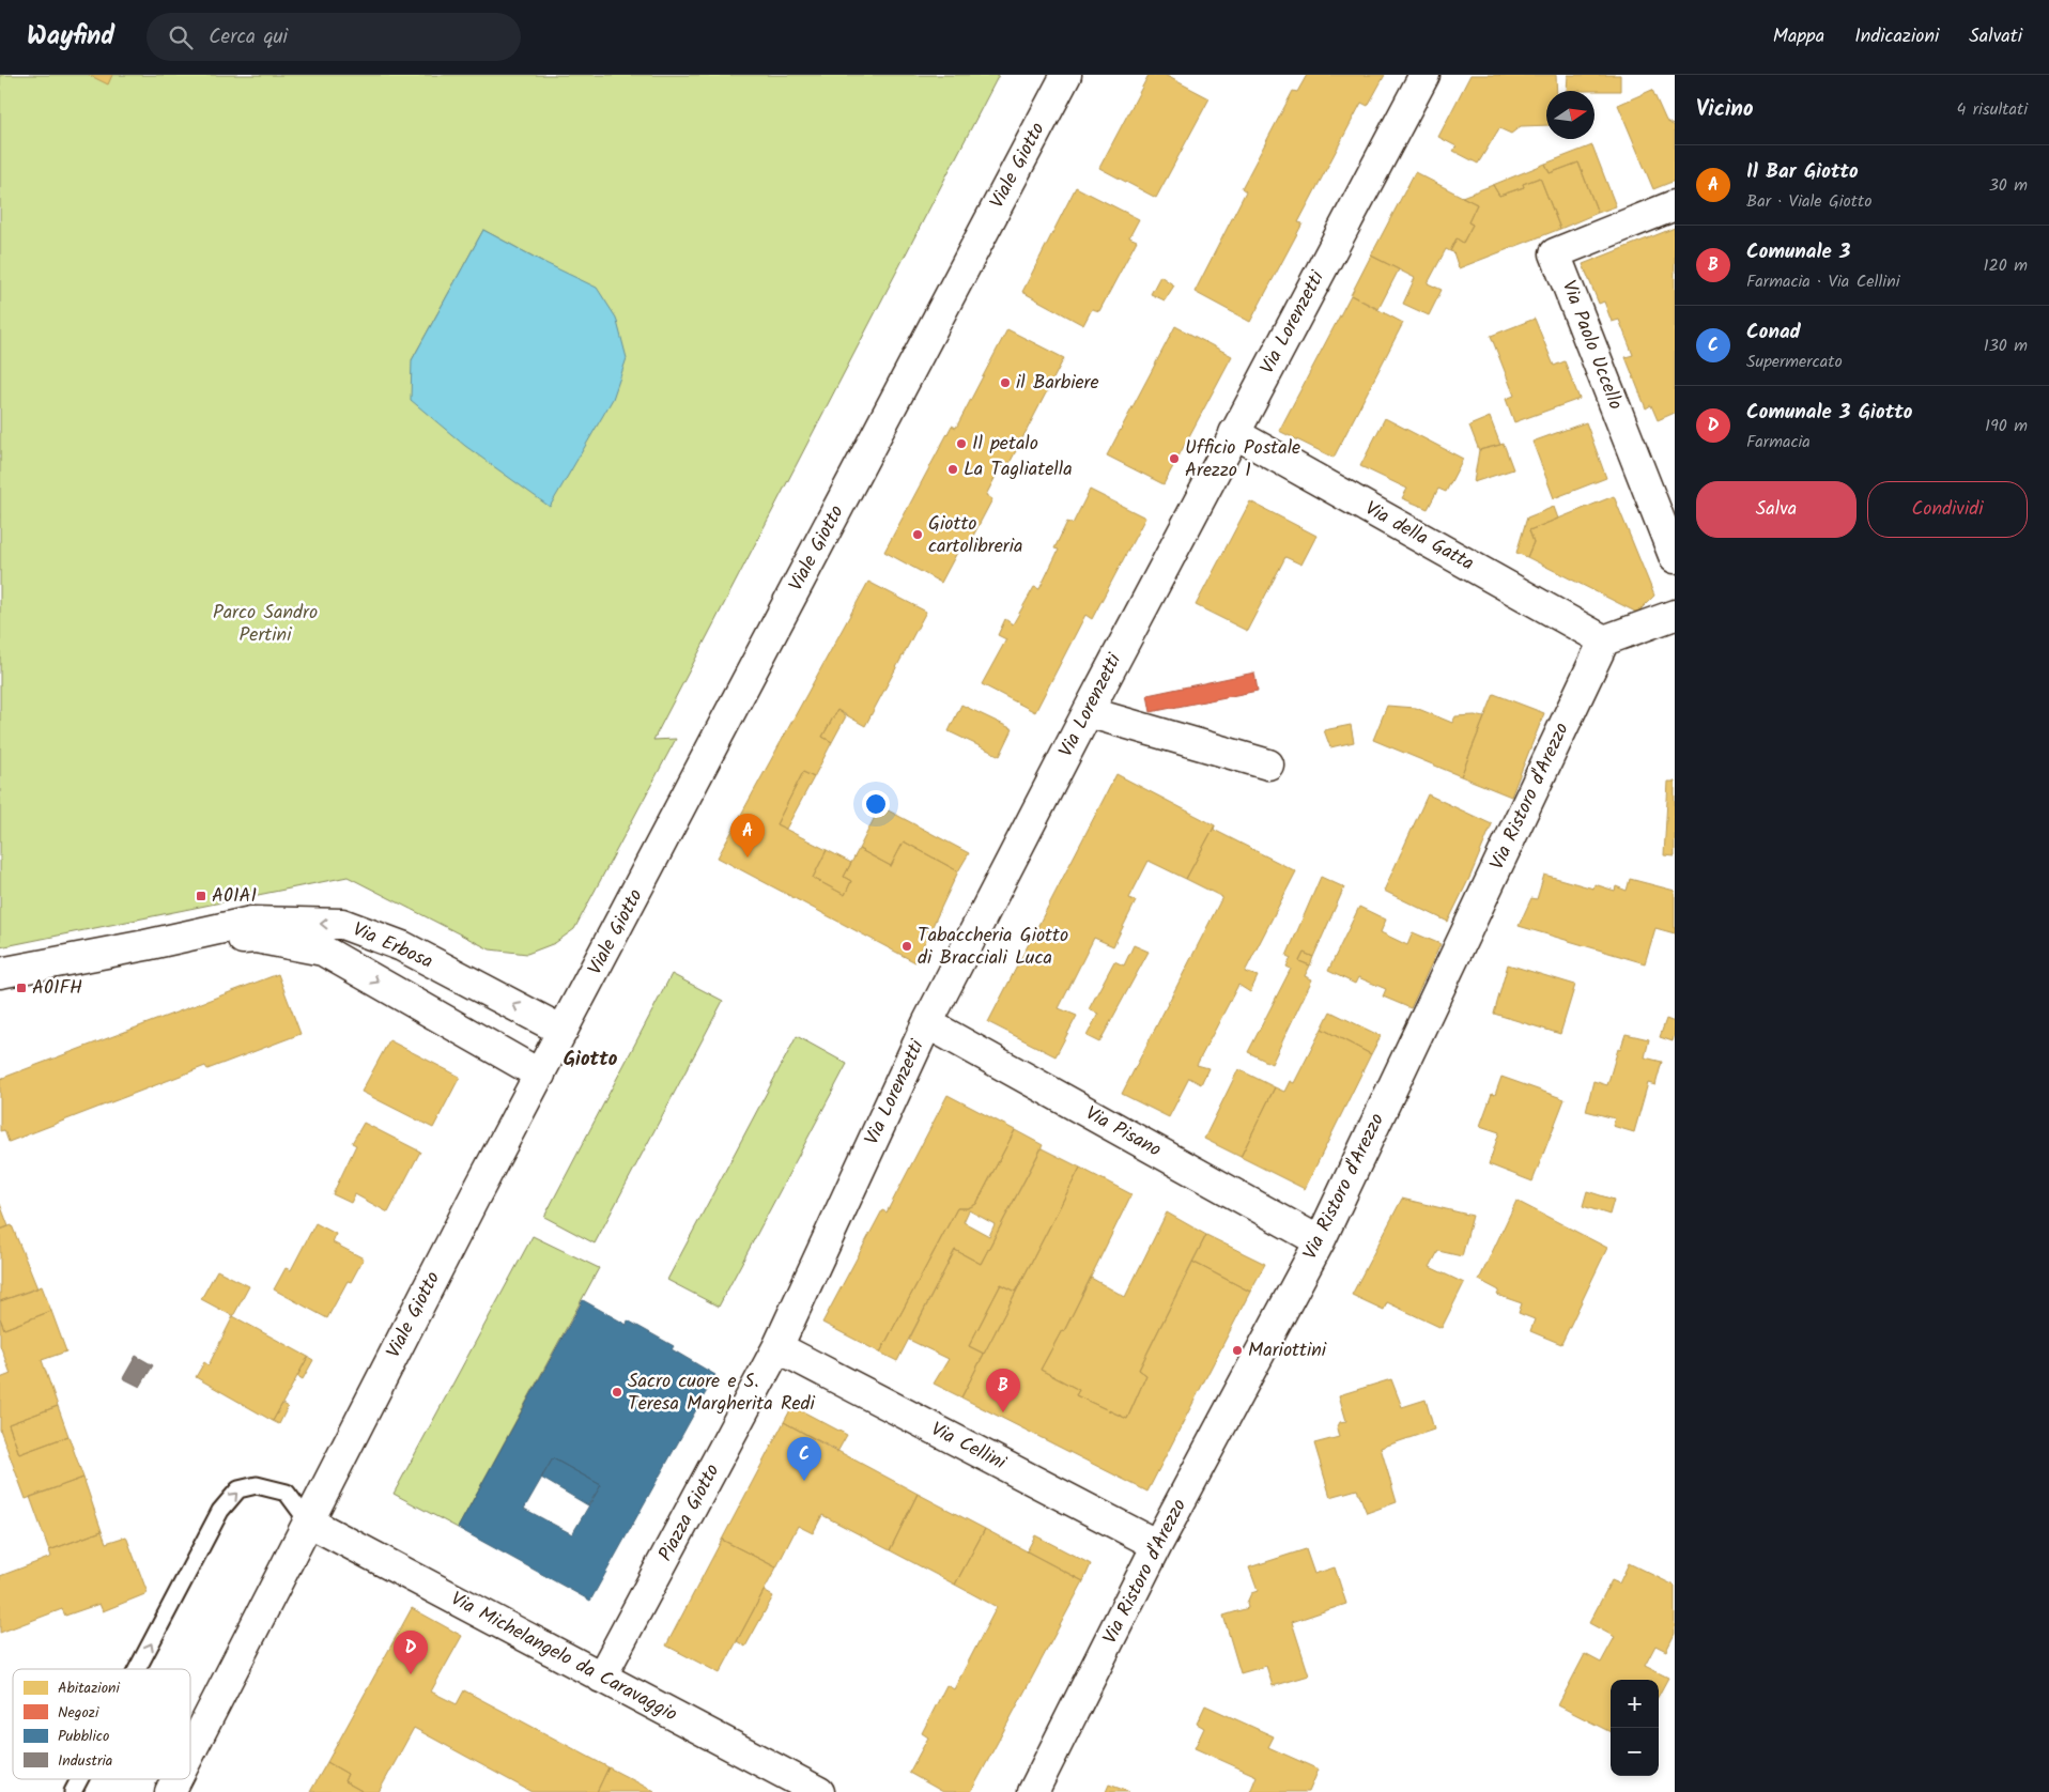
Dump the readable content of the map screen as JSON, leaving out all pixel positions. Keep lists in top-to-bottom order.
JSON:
{
  "streets": {
    "street": [
      "Viale Giotto",
      "Via Lorenzetti",
      "Via Paolo Uccello",
      "Via della Gatta",
      "Via Ristoro d'Arezzo",
      "Via Erbosa",
      "Via Pisano",
      "Via Cellini",
      "Piazza Giotto",
      "Via Michelangelo da Caravaggio"
    ]
  },
  "crossings": [
    ["Viale Giotto", "Via Erbosa"],
    ["Viale Giotto", "Via Michelangelo da Caravaggio"],
    ["Via Lorenzetti", "Via della Gatta"],
    ["Via Lorenzetti", "Via Pisano"],
    ["Via Lorenzetti", "Via Cellini"],
    ["Via Lorenzetti", "Piazza Giotto"],
    ["Via della Gatta", "Via Ristoro d'Arezzo"],
    ["Via Ristoro d'Arezzo", "Via Pisano"],
    ["Via Ristoro d'Arezzo", "Via Cellini"],
    ["Via Cellini", "Piazza Giotto"],
    ["Piazza Giotto", "Via Michelangelo da Caravaggio"]
  ],
  "districts": ["Giotto"],
  "parks": ["Parco Sandro Pertini"],
  "places": {
    "other": [
      "il Barbiere",
      "Il petalo",
      "Ufficio Postale Arezzo 1",
      "La Tagliatella",
      "Giotto cartolibreria",
      "Tabaccheria Giotto di Bracciali Luca",
      "Mariottini",
      "Sacro cuore e S. Teresa Margherita Redi"
    ],
    "transit": ["A01A1", "A01FH"]
  },
  "legend": [
    "Abitazioni",
    "Negozi",
    "Pubblico",
    "Industria"
  ],
  "north": "right",
  "page": {
    "header": "Wayfind",
    "search": "Cerca qui",
    "nav": ["Mappa", "Indicazioni", "Salvati"],
    "heading": ["Vicino", "4 risultati"],
    "list": [
      {
        "mark": "A",
        "name": "Il Bar Giotto",
        "note": "Bar · Viale Giotto",
        "value": "30 m"
      },
      {
        "mark": "B",
        "name": "Comunale 3",
        "note": "Farmacia · Via Cellini",
        "value": "120 m"
      },
      {
        "mark": "C",
        "name": "Conad",
        "note": "Supermercato",
        "value": "130 m"
      },
      {
        "mark": "D",
        "name": "Comunale 3 Giotto",
        "note": "Farmacia",
        "value": "190 m"
      }
    ],
    "buttons": ["Salva", "Condividi"],
    "pins": [
      "A",
      "B",
      "C",
      "D"
    ],
    "map_buttons": ["+", "−"]
  }
}
